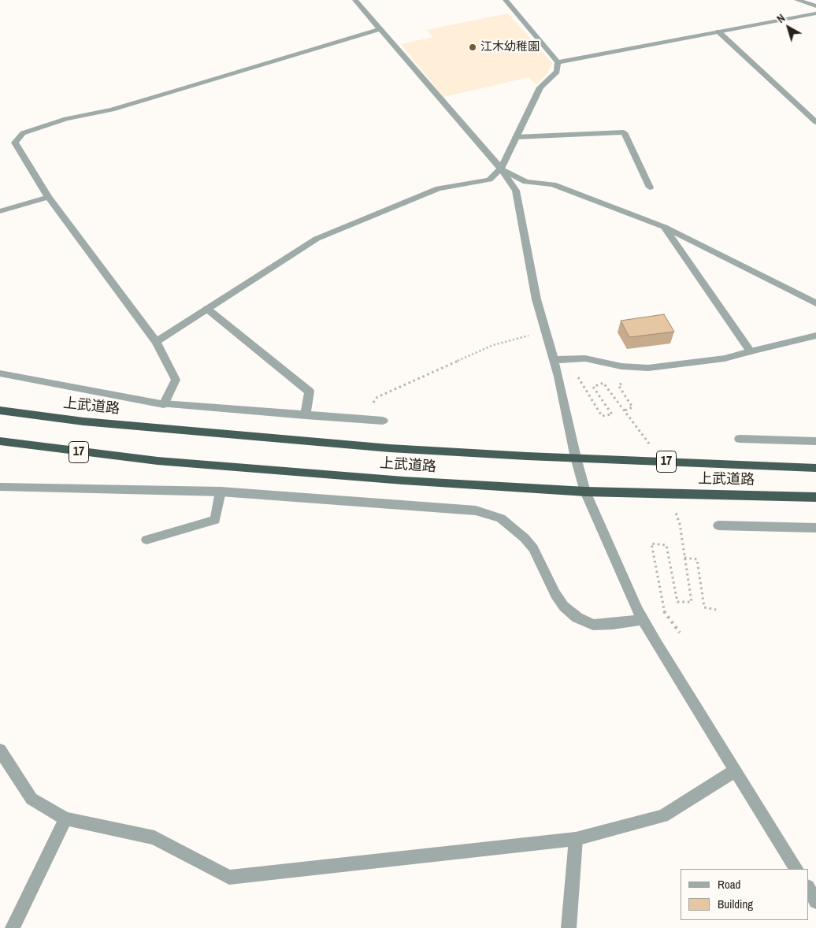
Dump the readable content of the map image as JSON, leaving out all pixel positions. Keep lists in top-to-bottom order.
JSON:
{
  "streets": {
    "highway": ["上武道路", "17"]
  },
  "places": ["江木幼稚園"],
  "legend": ["Road", "Building"],
  "north": "top left"
}
